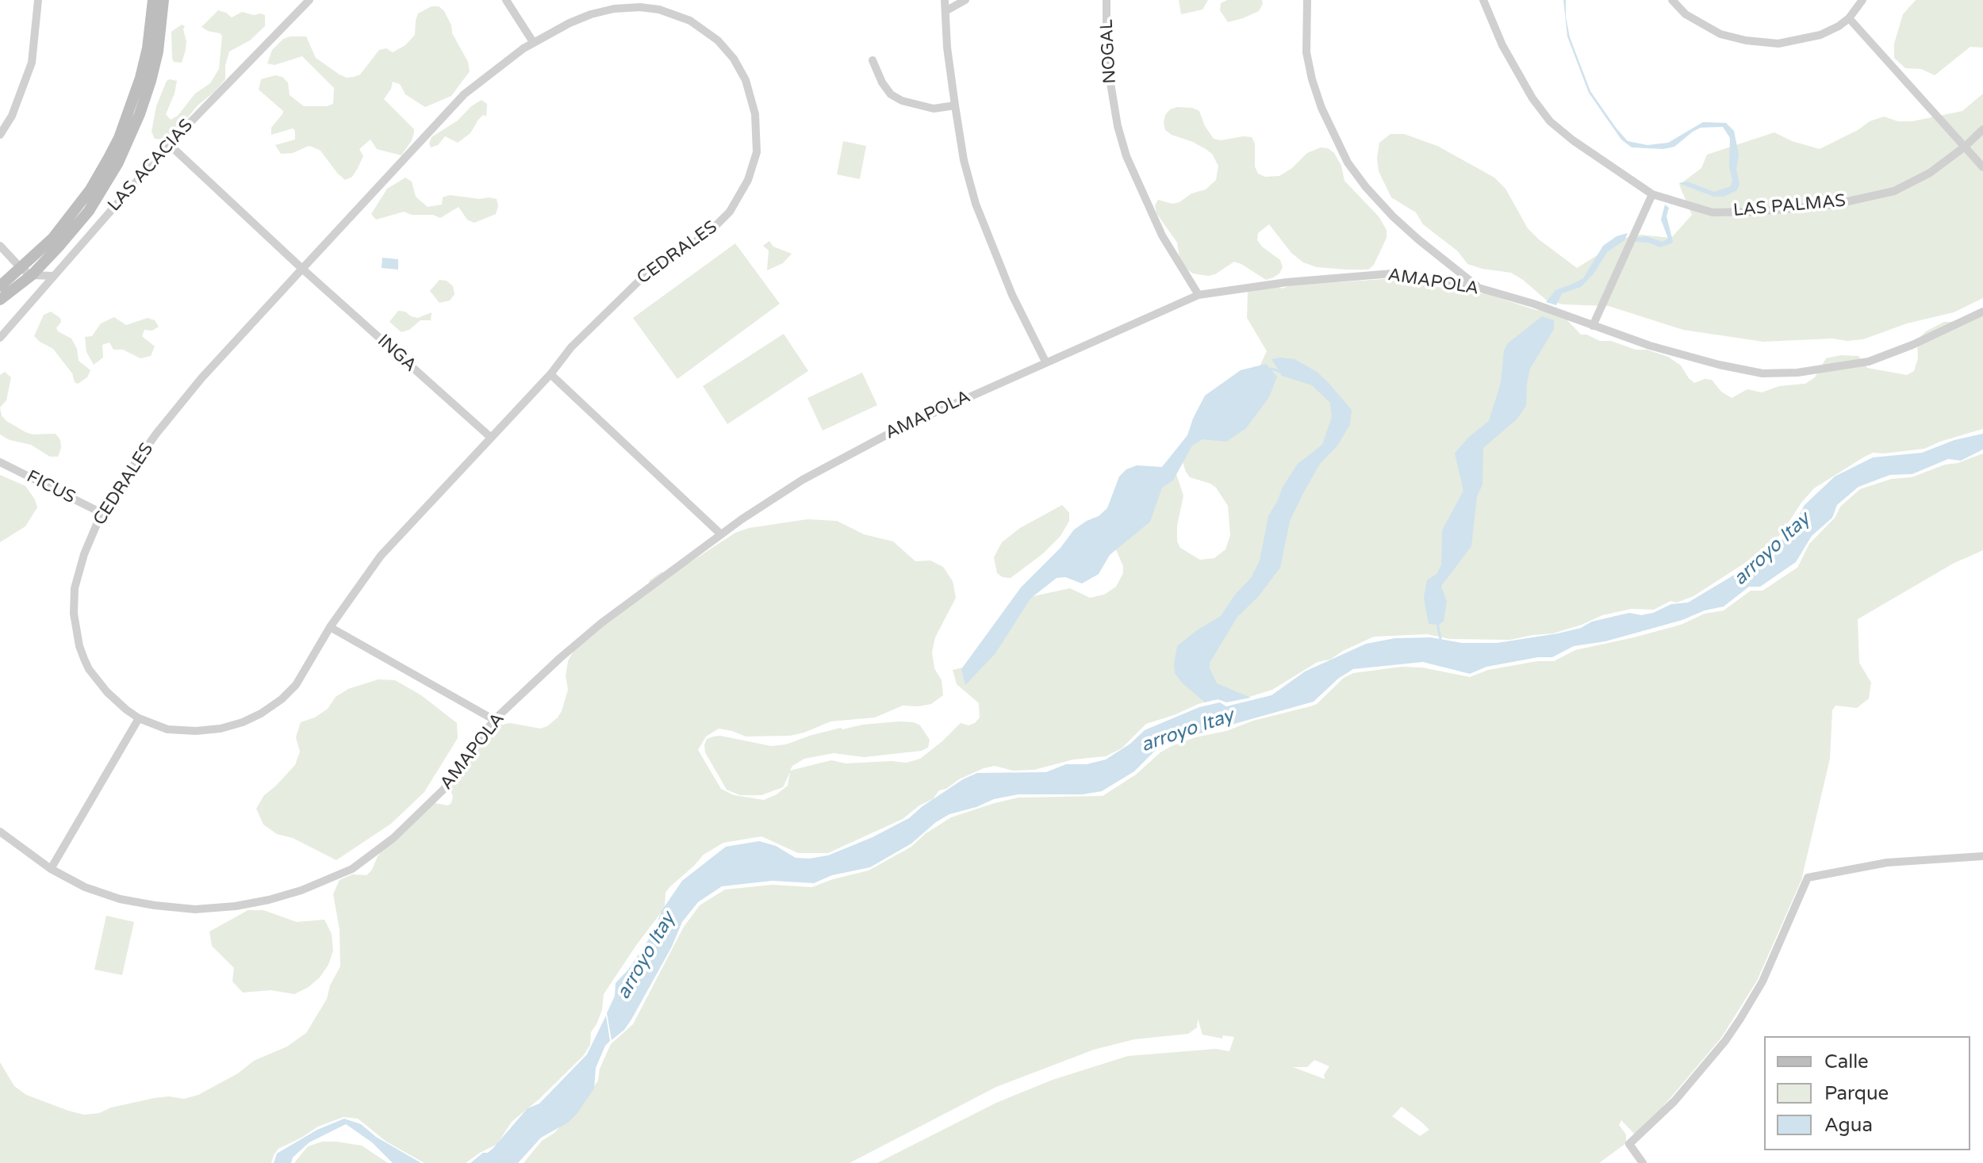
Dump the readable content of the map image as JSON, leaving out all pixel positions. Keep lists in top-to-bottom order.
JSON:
{
  "streets": {
    "street": [
      "NOGAL",
      "LAS ACACIAS",
      "LAS PALMAS",
      "CEDRALES",
      "AMAPOLA",
      "INGA",
      "FICUS"
    ]
  },
  "crossings": [
    ["NOGAL", "AMAPOLA"],
    ["CEDRALES", "INGA"],
    ["CEDRALES", "FICUS"]
  ],
  "water": ["arroyo Itay"],
  "legend": ["Calle", "Parque", "Agua"]
}
